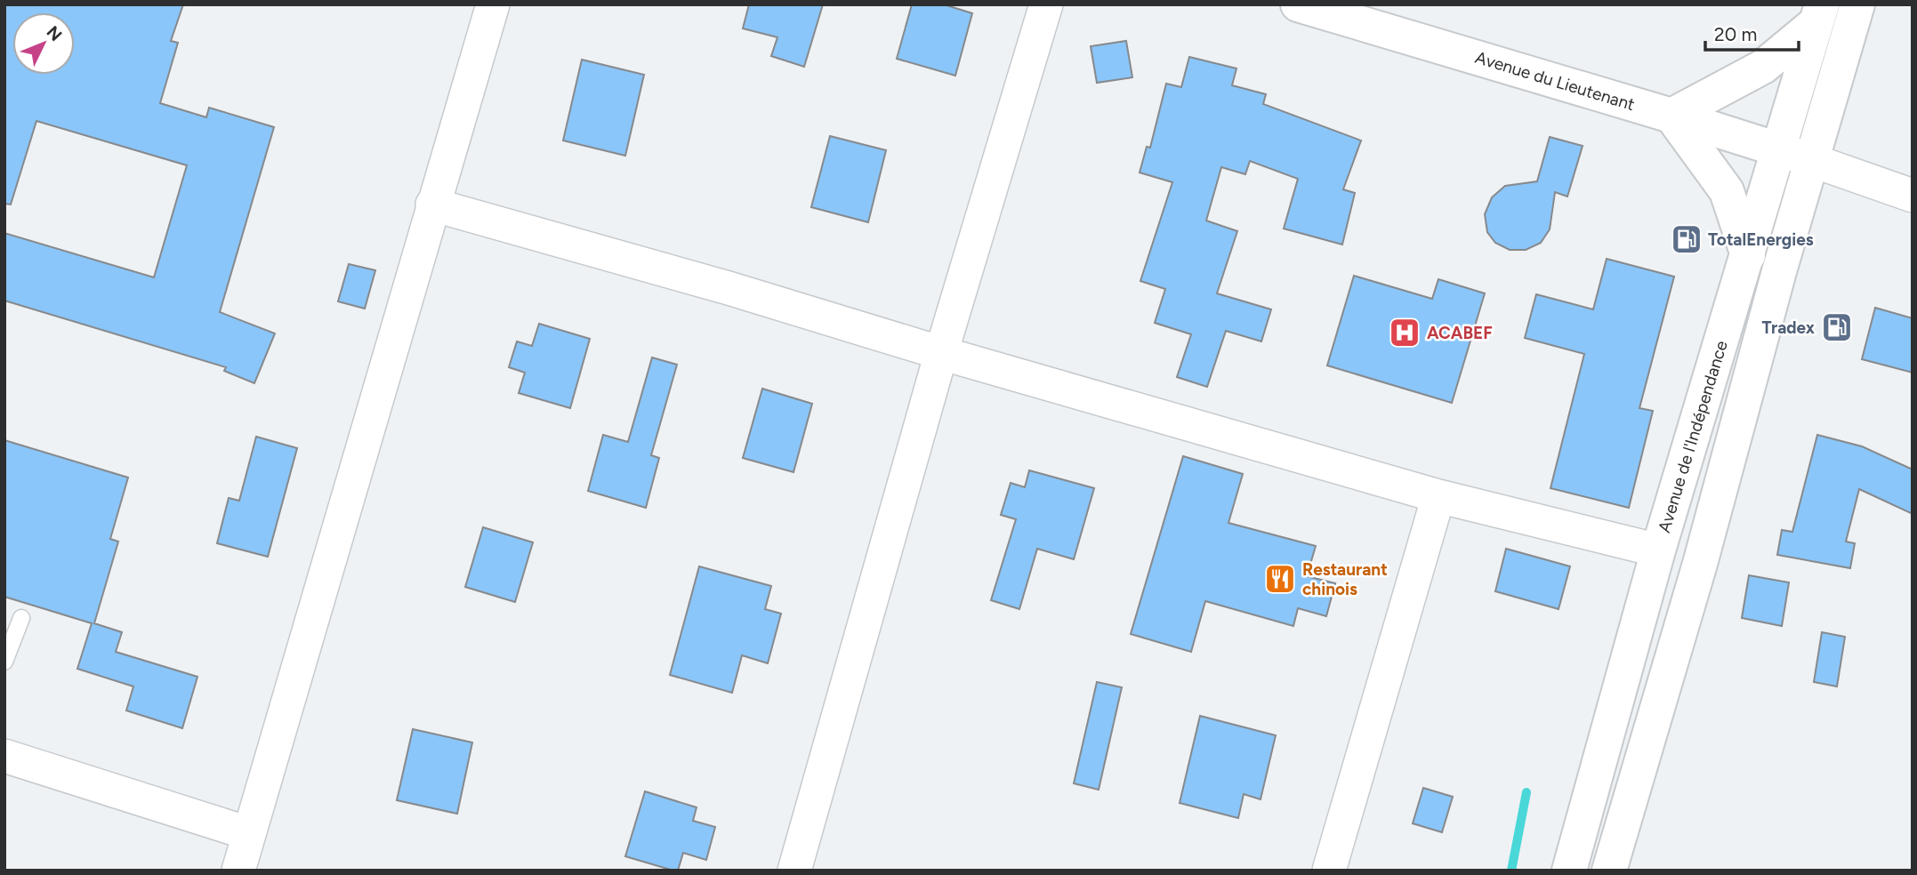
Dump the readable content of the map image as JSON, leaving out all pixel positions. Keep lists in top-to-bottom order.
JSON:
{
  "streets": {
    "main road": ["Avenue du Lieutenant", "Avenue de l'Indépendance"]
  },
  "crossings": [
    ["Avenue du Lieutenant", "Avenue de l'Indépendance"]
  ],
  "places": {
    "fuel station": ["TotalEnergies", "Tradex"],
    "hospital": ["ACABEF"],
    "restaurant": ["Restaurant chinois"]
  },
  "scale_bar": "20 m",
  "north": "top right"
}
